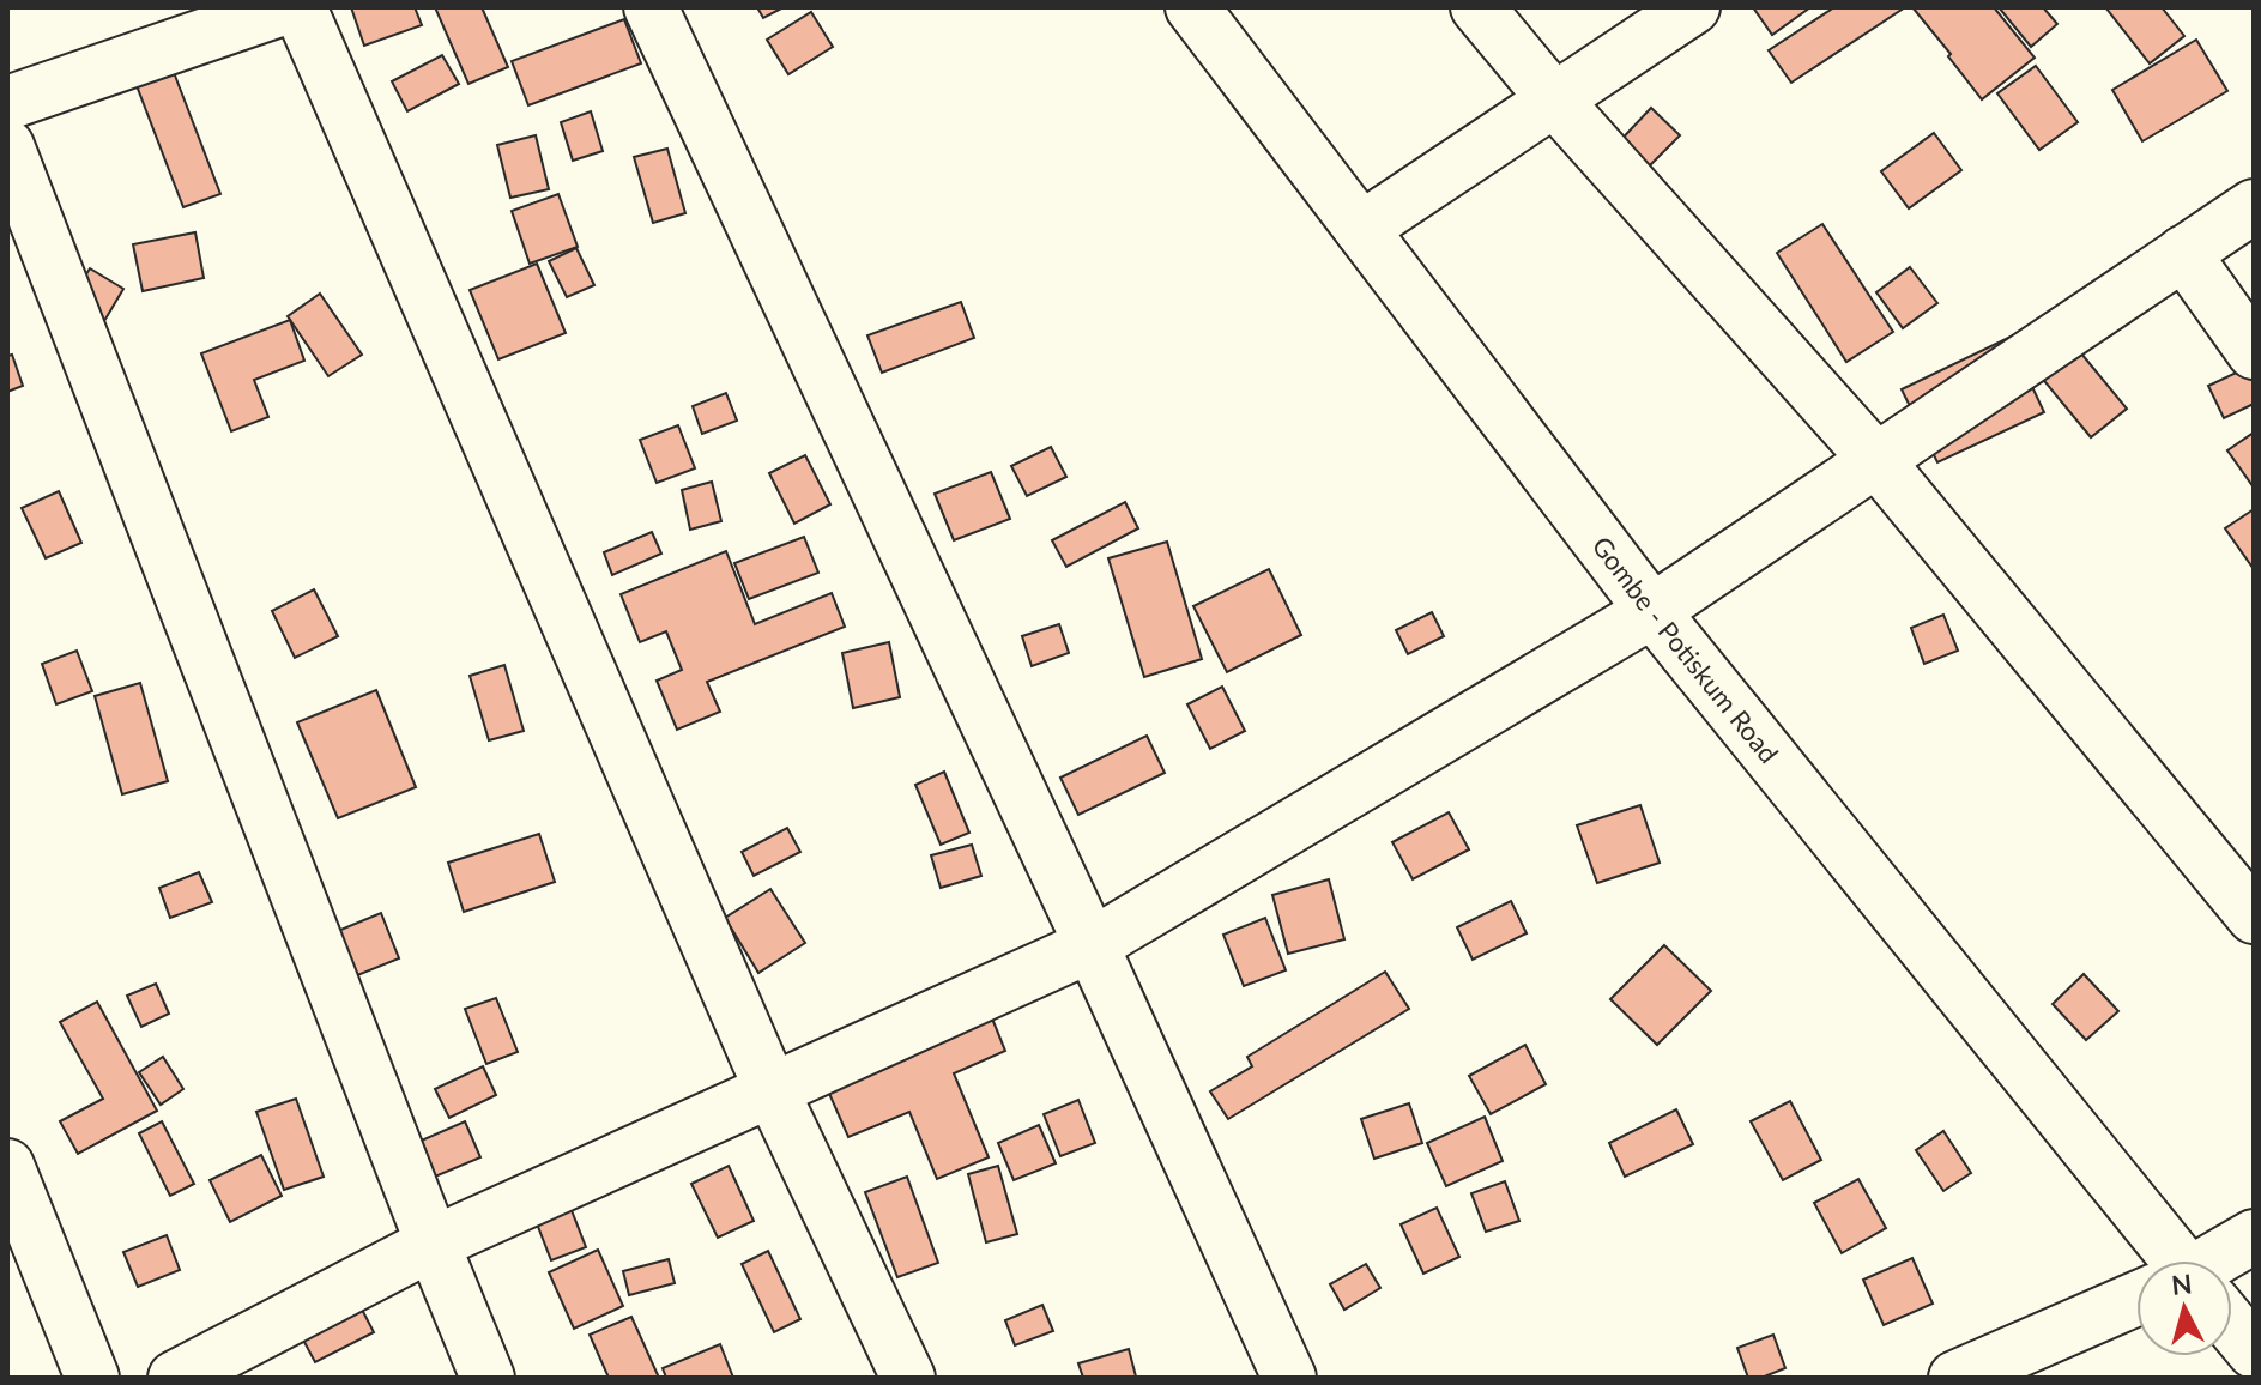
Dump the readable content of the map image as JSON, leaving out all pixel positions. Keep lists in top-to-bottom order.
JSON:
{
  "streets": {
    "street": ["Gombe - Potiskum Road"]
  },
  "north": "top"
}
